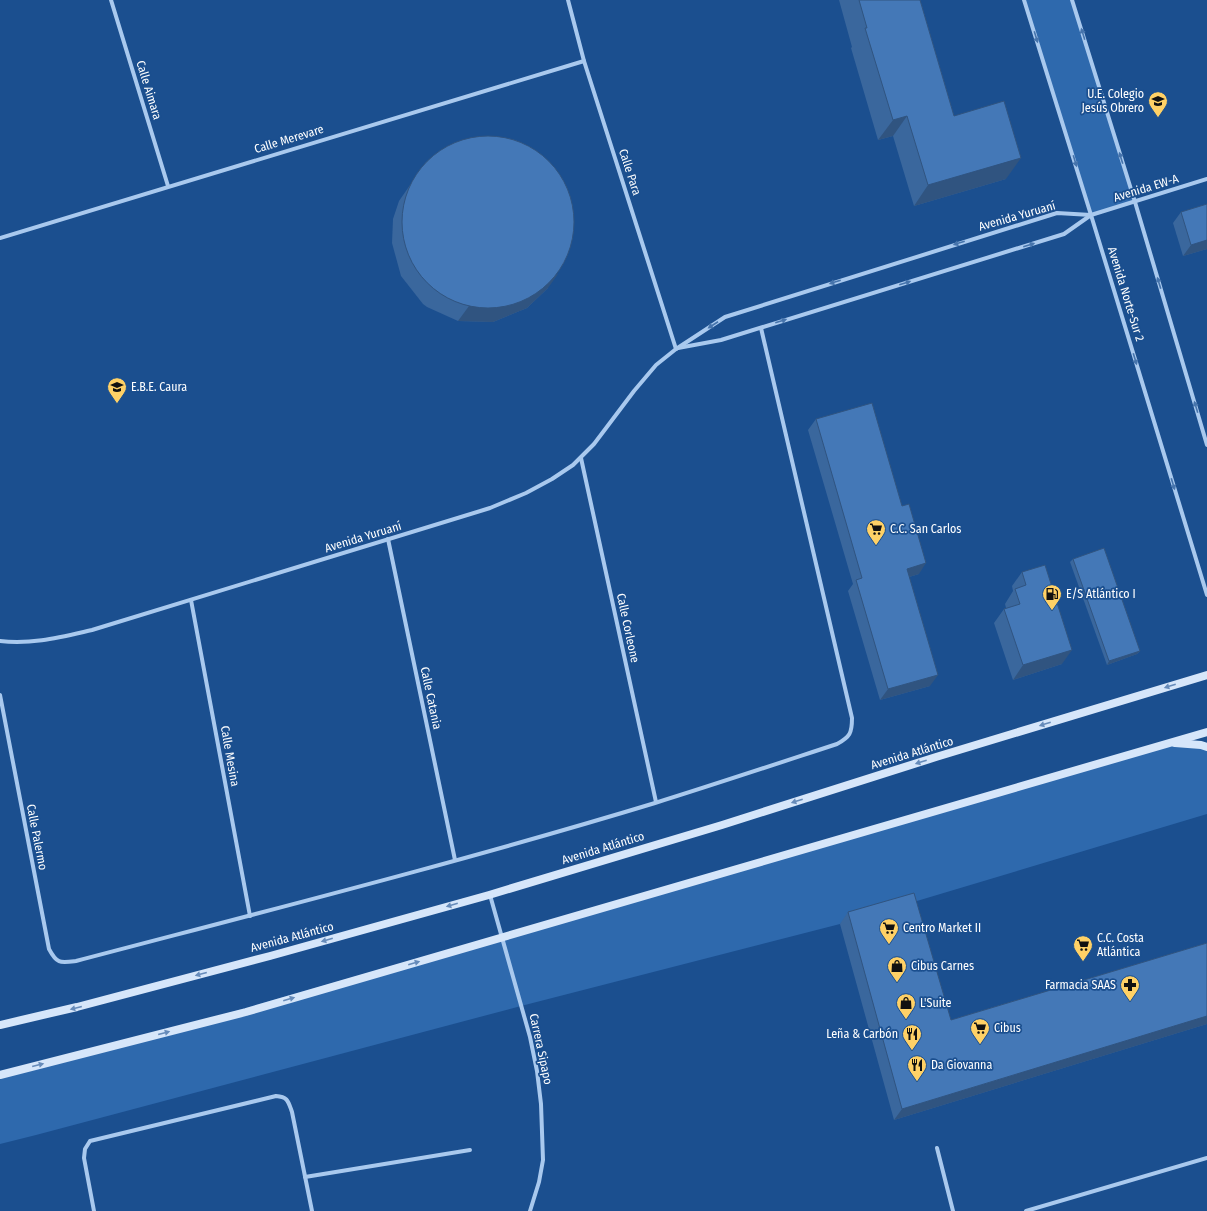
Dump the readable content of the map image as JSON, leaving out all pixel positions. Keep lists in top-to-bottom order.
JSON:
{
  "streets": {
    "main road": ["Avenida Atlántico"],
    "street": [
      "Calle Aimara",
      "Calle Merevare",
      "Calle Para",
      "Avenida EW-A",
      "Avenida Yuruaní",
      "Avenida Norte-Sur 2",
      "Calle Corleone",
      "Calle Catania",
      "Calle Mesina",
      "Calle Palermo",
      "Carrera Sipapo"
    ]
  },
  "crossings": [
    ["Calle Aimara", "Calle Merevare"],
    ["Calle Merevare", "Calle Para"],
    ["Calle Para", "Avenida Yuruaní"],
    ["Avenida EW-A", "Avenida Yuruaní"],
    ["Avenida EW-A", "Avenida Norte-Sur 2"],
    ["Avenida Yuruaní", "Avenida Norte-Sur 2"],
    ["Avenida Yuruaní", "Calle Corleone"],
    ["Avenida Yuruaní", "Calle Catania"],
    ["Avenida Yuruaní", "Calle Mesina"],
    ["Avenida Yuruaní", "Calle Palermo"],
    ["Calle Corleone", "Calle Palermo"],
    ["Calle Catania", "Calle Palermo"],
    ["Avenida Atlántico", "Carrera Sipapo"],
    ["Calle Mesina", "Calle Palermo"]
  ],
  "one_way": ["Avenida Norte-Sur 2"],
  "places": {
    "school or university": ["U.E. Colegio Jesús Obrero", "E.B.E. Caura"],
    "supermarket": [
      "C.C. San Carlos",
      "Centro Market II",
      "C.C. Costa Atlántica",
      "Cibus"
    ],
    "fuel station": ["E/S Atlántico I"],
    "shop": ["Cibus Carnes", "L'Suite"],
    "pharmacy": ["Farmacia SAAS"],
    "restaurant": ["Leña & Carbón", "Da Giovanna"]
  }
}
